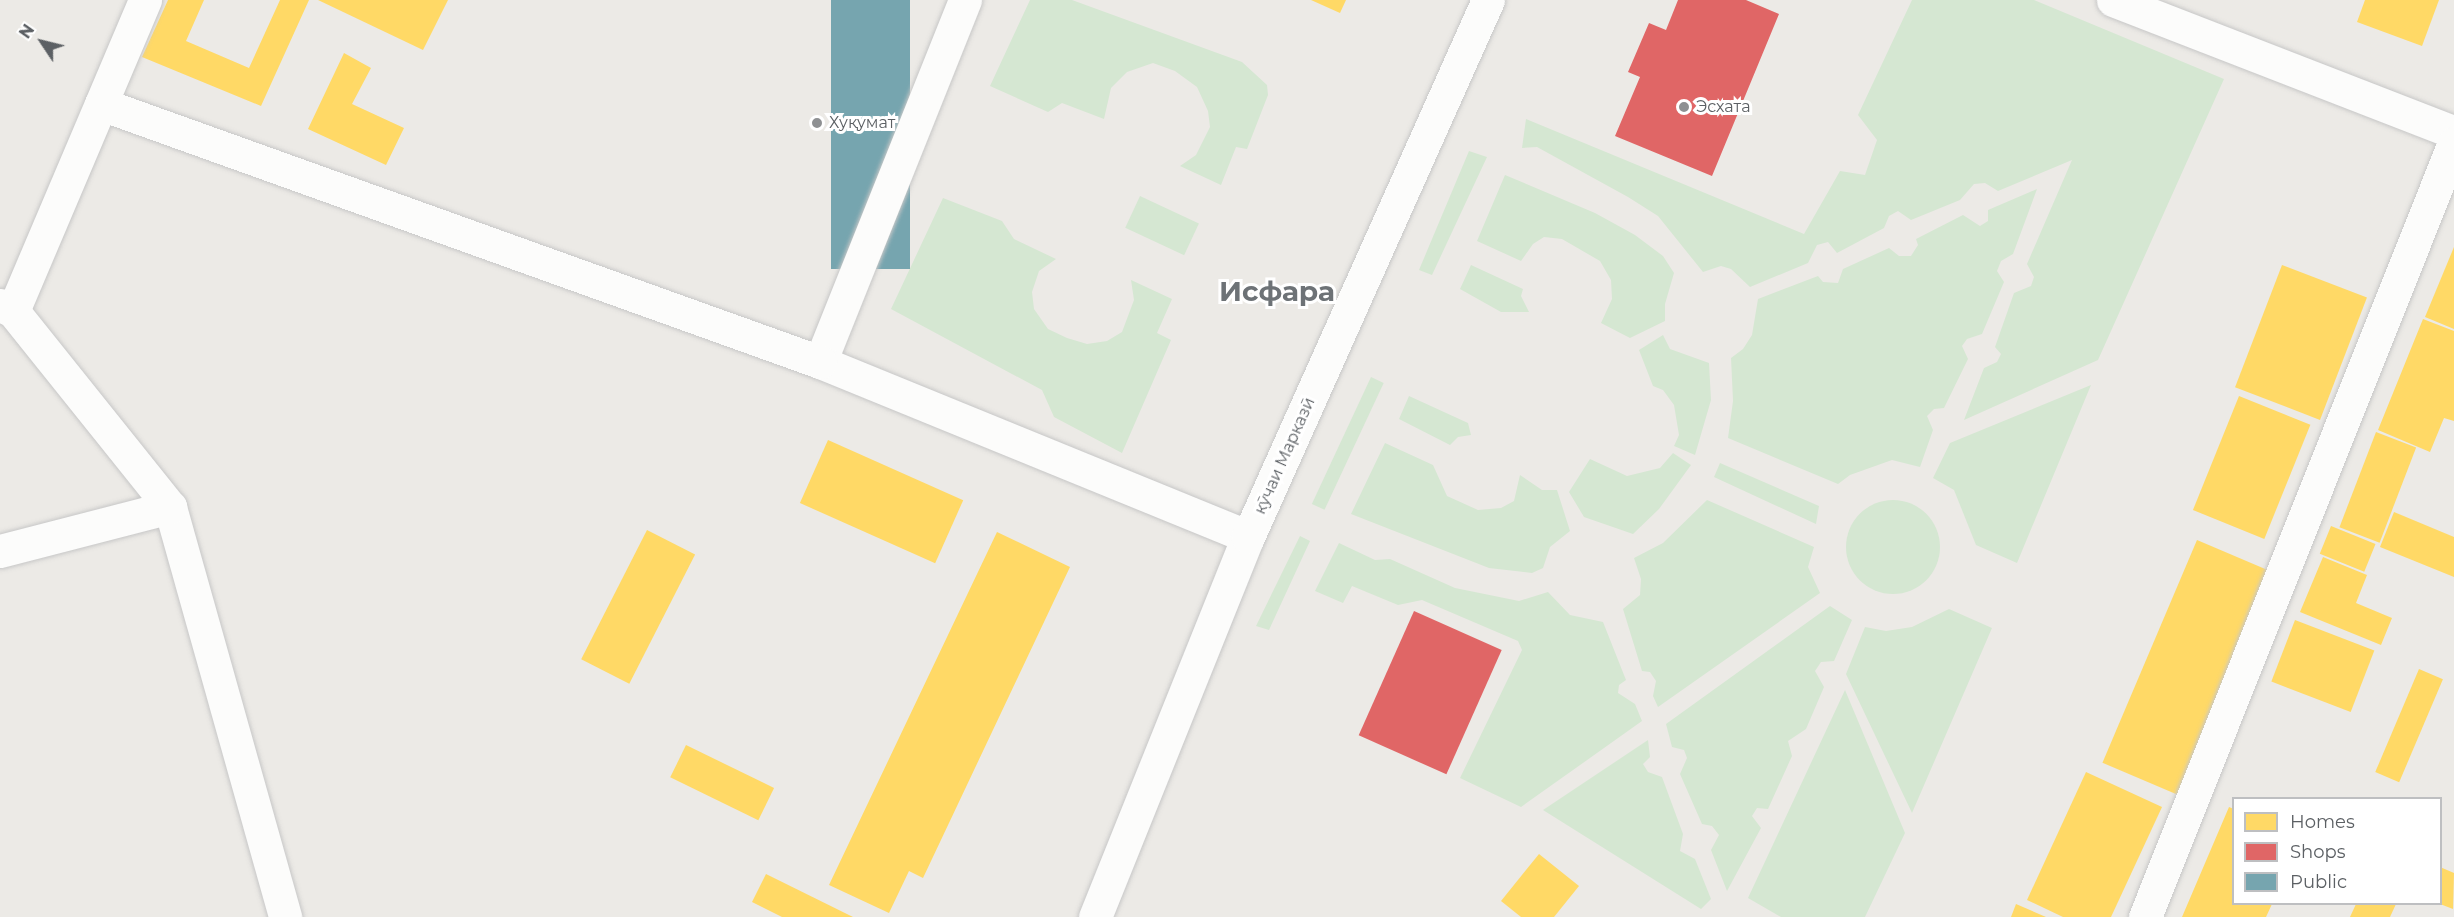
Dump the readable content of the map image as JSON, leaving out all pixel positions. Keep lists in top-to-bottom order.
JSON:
{
  "streets": {
    "street": ["кӯчаи Марказӣ"]
  },
  "districts": ["Исфара"],
  "places": ["Эсхата", "Хуқумат"],
  "legend": ["Homes", "Shops", "Public"],
  "north": "top left"
}
